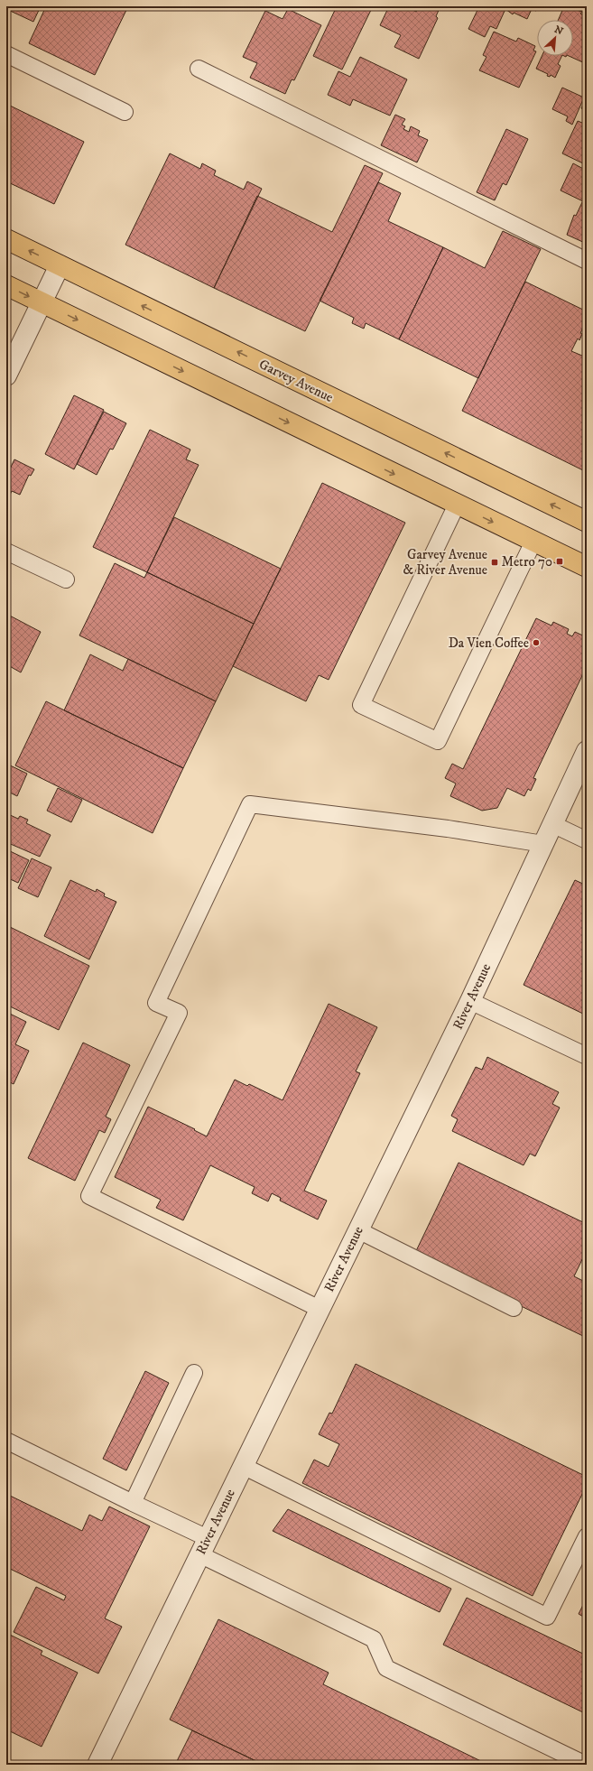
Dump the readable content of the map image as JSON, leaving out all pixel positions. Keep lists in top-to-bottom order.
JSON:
{
  "streets": {
    "main road": ["Garvey Avenue"],
    "street": ["River Avenue"]
  },
  "places": {
    "transit": ["Metro 70", "Garvey Avenue & River Avenue"],
    "other": ["Da Vien Coffee"]
  },
  "north": "top right"
}
